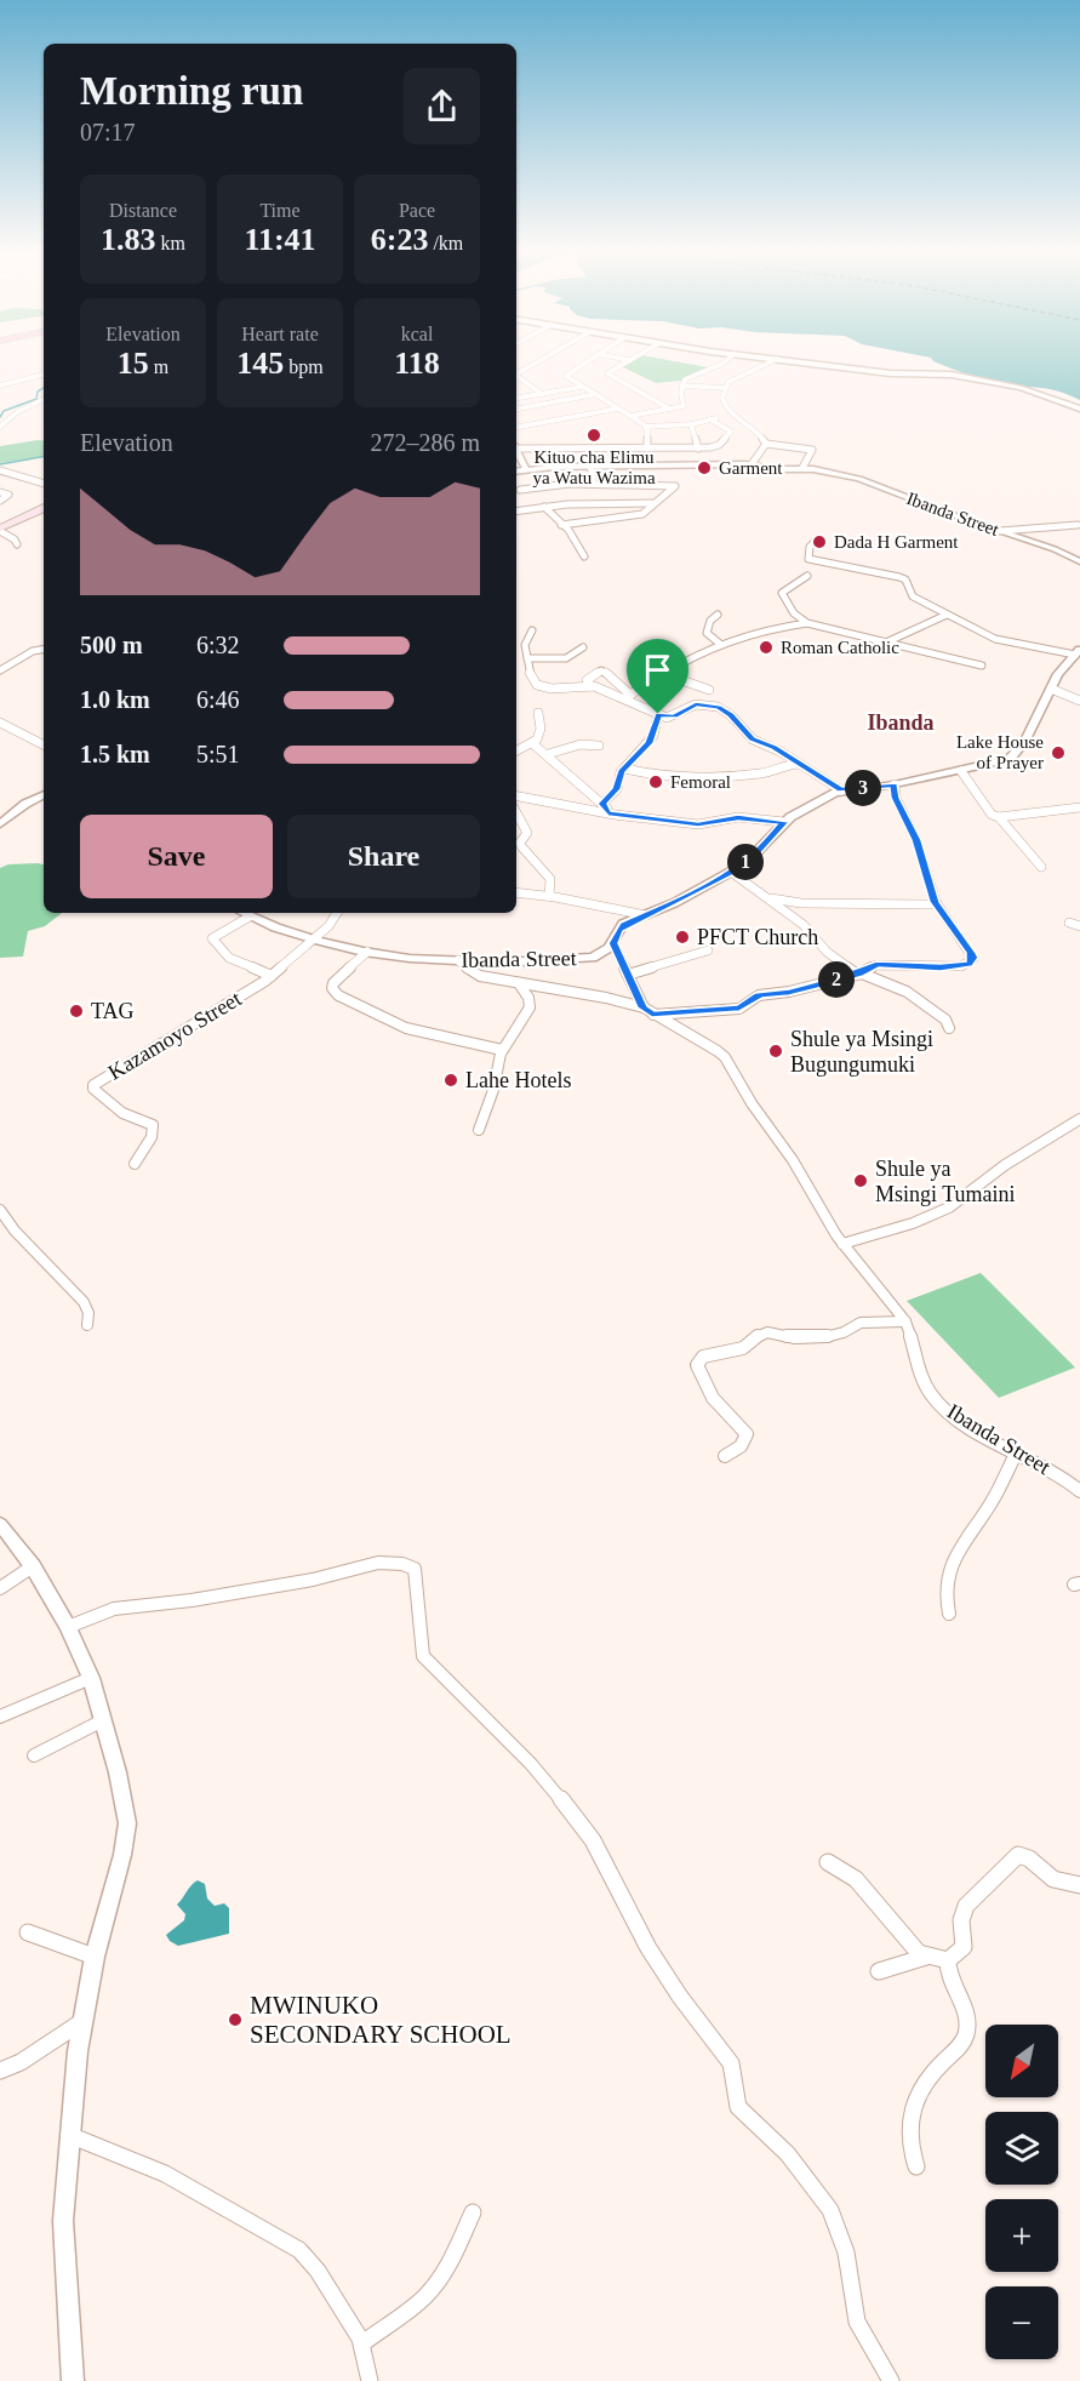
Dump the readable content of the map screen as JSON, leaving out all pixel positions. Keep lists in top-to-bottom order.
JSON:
{
  "streets": {
    "street": ["Ibanda Street", "Kazamoyo Street"]
  },
  "crossings": [
    ["Ibanda Street", "Kazamoyo Street"]
  ],
  "districts": ["Ibanda"],
  "places": [
    "Kituo cha Elimu ya Watu Wazima",
    "Garment",
    "Dada H Garment",
    "Roman Catholic",
    "Lake House of Prayer",
    "Femoral",
    "PFCT Church",
    "TAG",
    "Shule ya Msingi Bugungumuki",
    "Lahe Hotels",
    "Shule ya Msingi Tumaini",
    "MWINUKO SECONDARY SCHOOL"
  ],
  "north": "bottom left",
  "page": {
    "heading": ["Morning run", "07:17"],
    "stats": [
      ["Distance", "1.83 km"],
      ["Time", "11:41"],
      ["Pace", "6:23 /km"],
      ["Elevation", "15 m"],
      ["Heart rate", "145 bpm"],
      ["kcal", "118"]
    ],
    "chart": ["Elevation", "272–286 m"],
    "list": [
      {
        "name": "500 m",
        "note": "6:32"
      },
      {
        "name": "1.0 km",
        "note": "6:46"
      },
      {
        "name": "1.5 km",
        "note": "5:51"
      }
    ],
    "pins": ["3", "1", "2"],
    "buttons": ["Save", "Share"],
    "map_buttons": ["+", "−"]
  }
}
